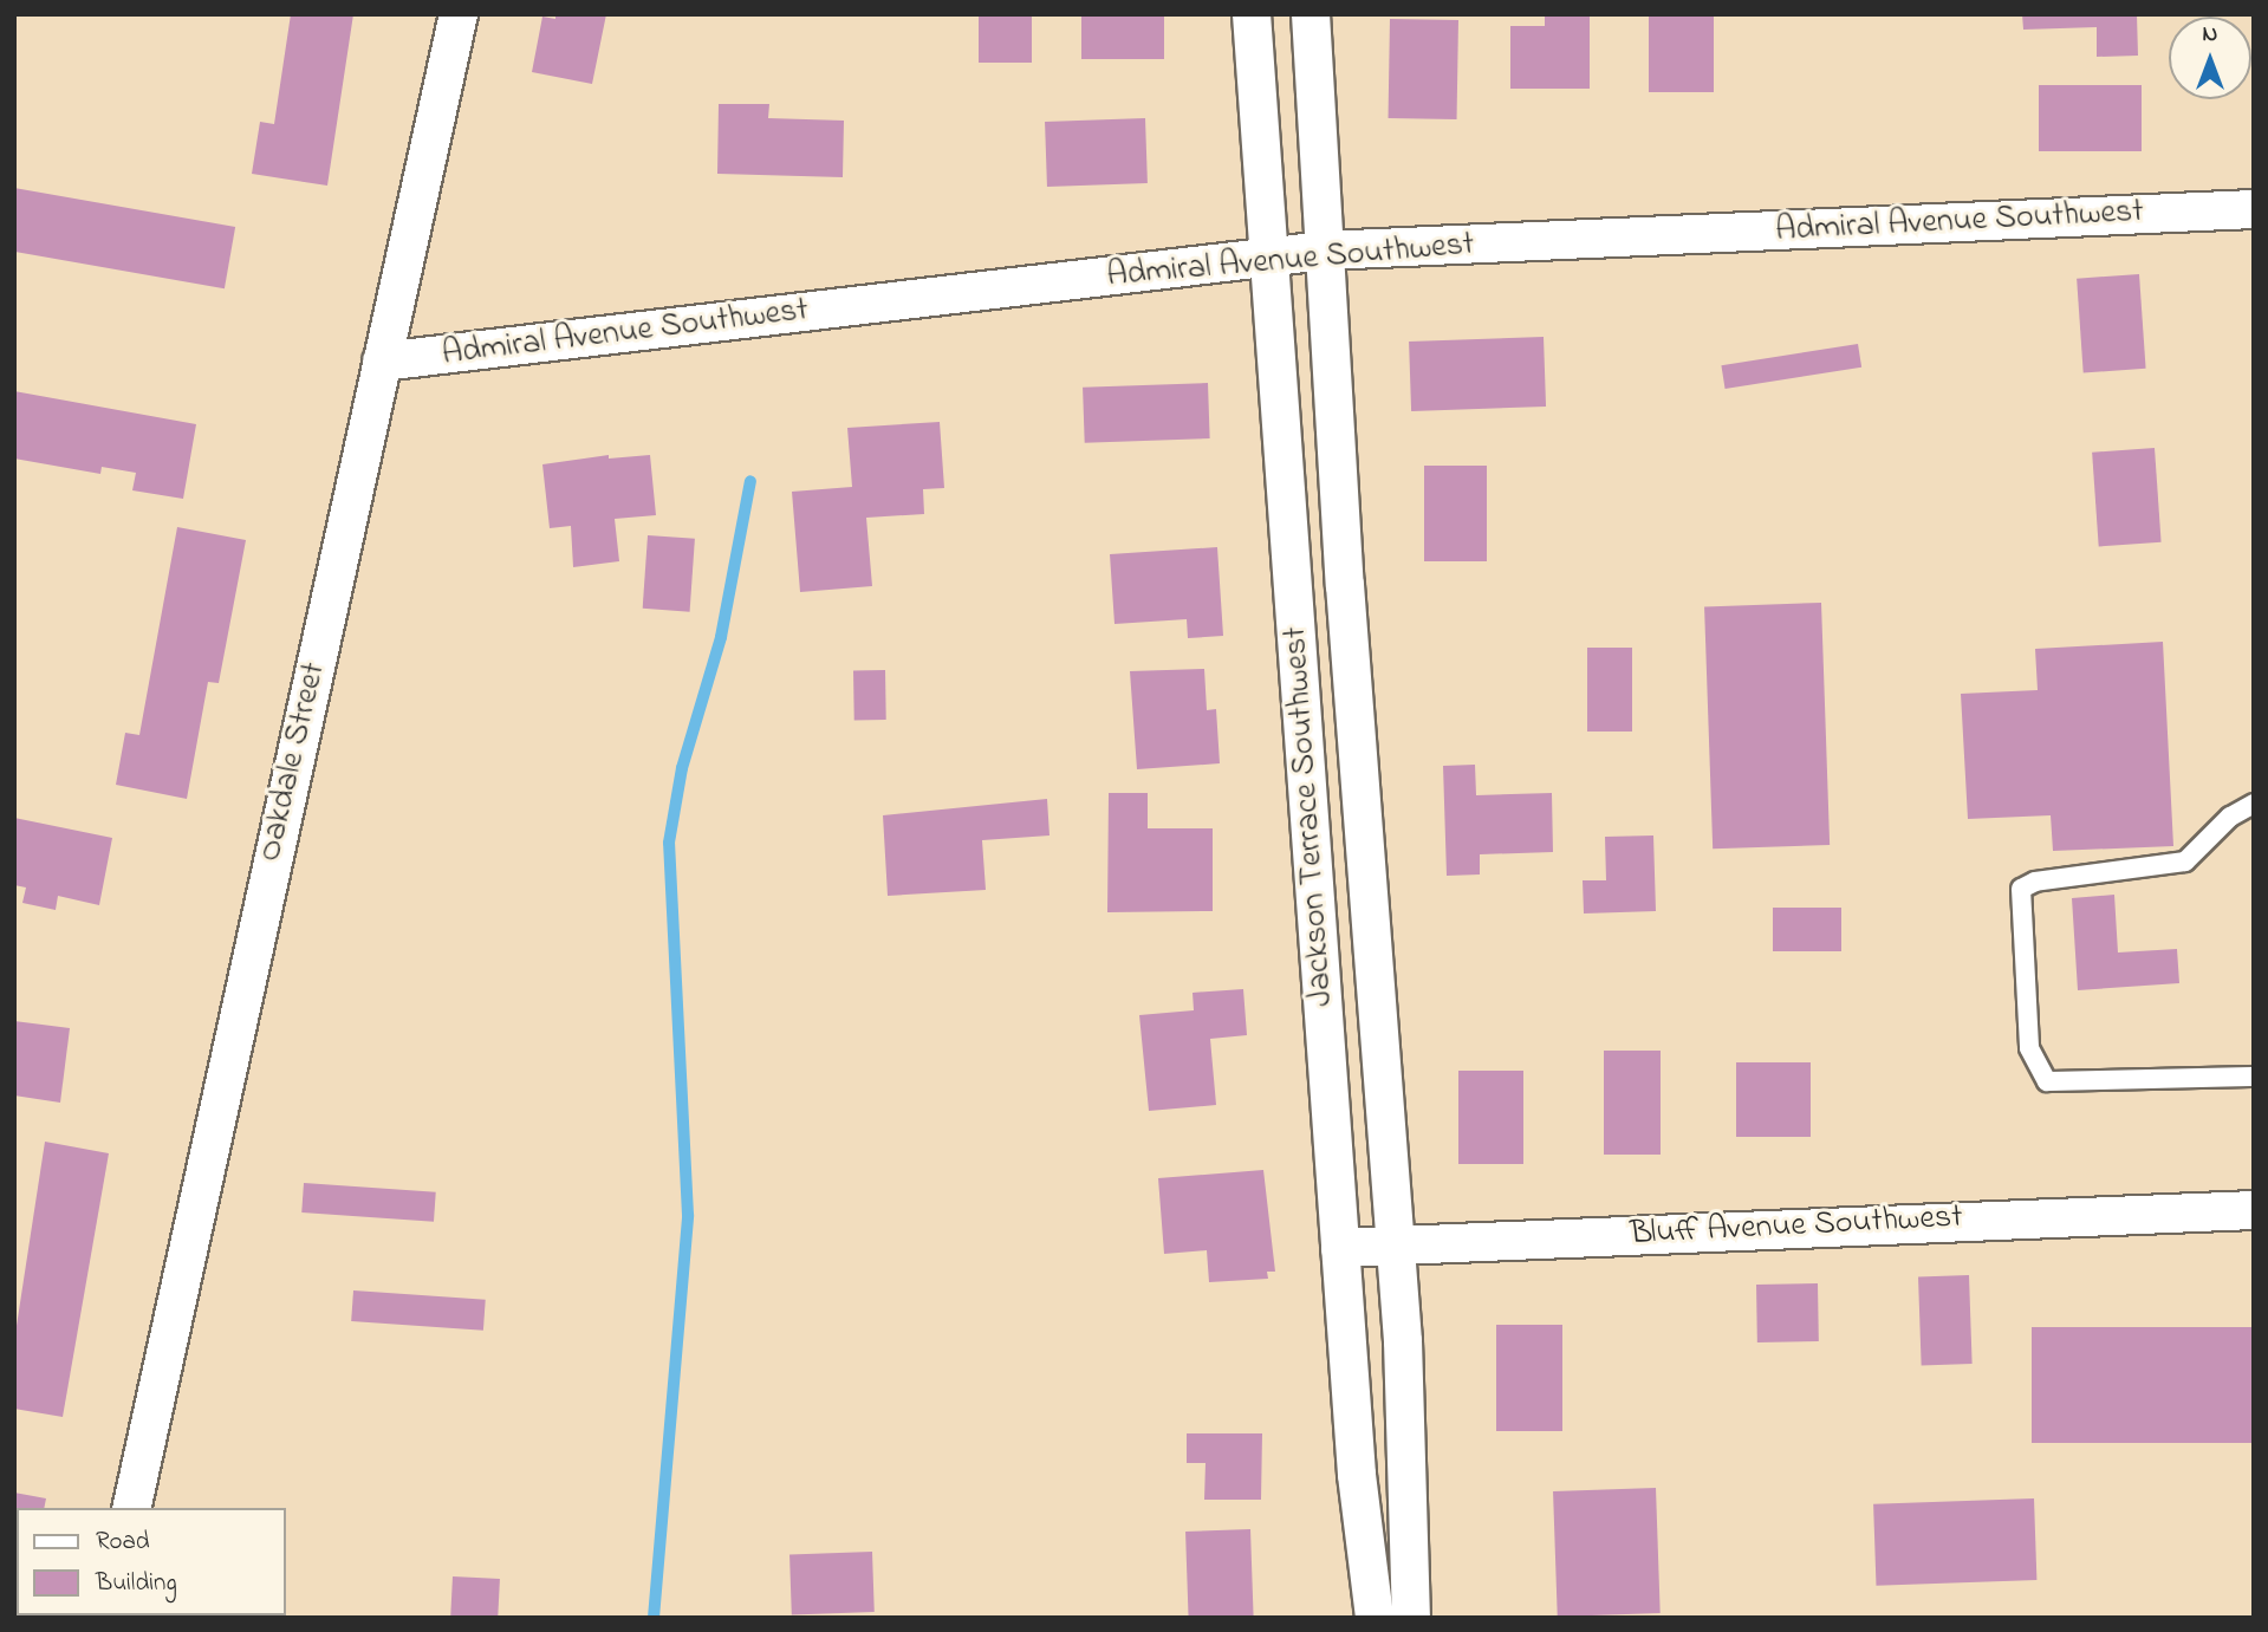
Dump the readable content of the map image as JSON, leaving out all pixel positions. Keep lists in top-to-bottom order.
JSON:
{
  "streets": {
    "street": [
      "Admiral Avenue Southwest",
      "Oakdale Street",
      "Jackson Terrace Southwest",
      "Bluff Avenue Southwest"
    ]
  },
  "crossings": [
    ["Admiral Avenue Southwest", "Oakdale Street"],
    ["Admiral Avenue Southwest", "Jackson Terrace Southwest"],
    ["Jackson Terrace Southwest", "Bluff Avenue Southwest"]
  ],
  "legend": ["Road", "Building"],
  "north": "top"
}
